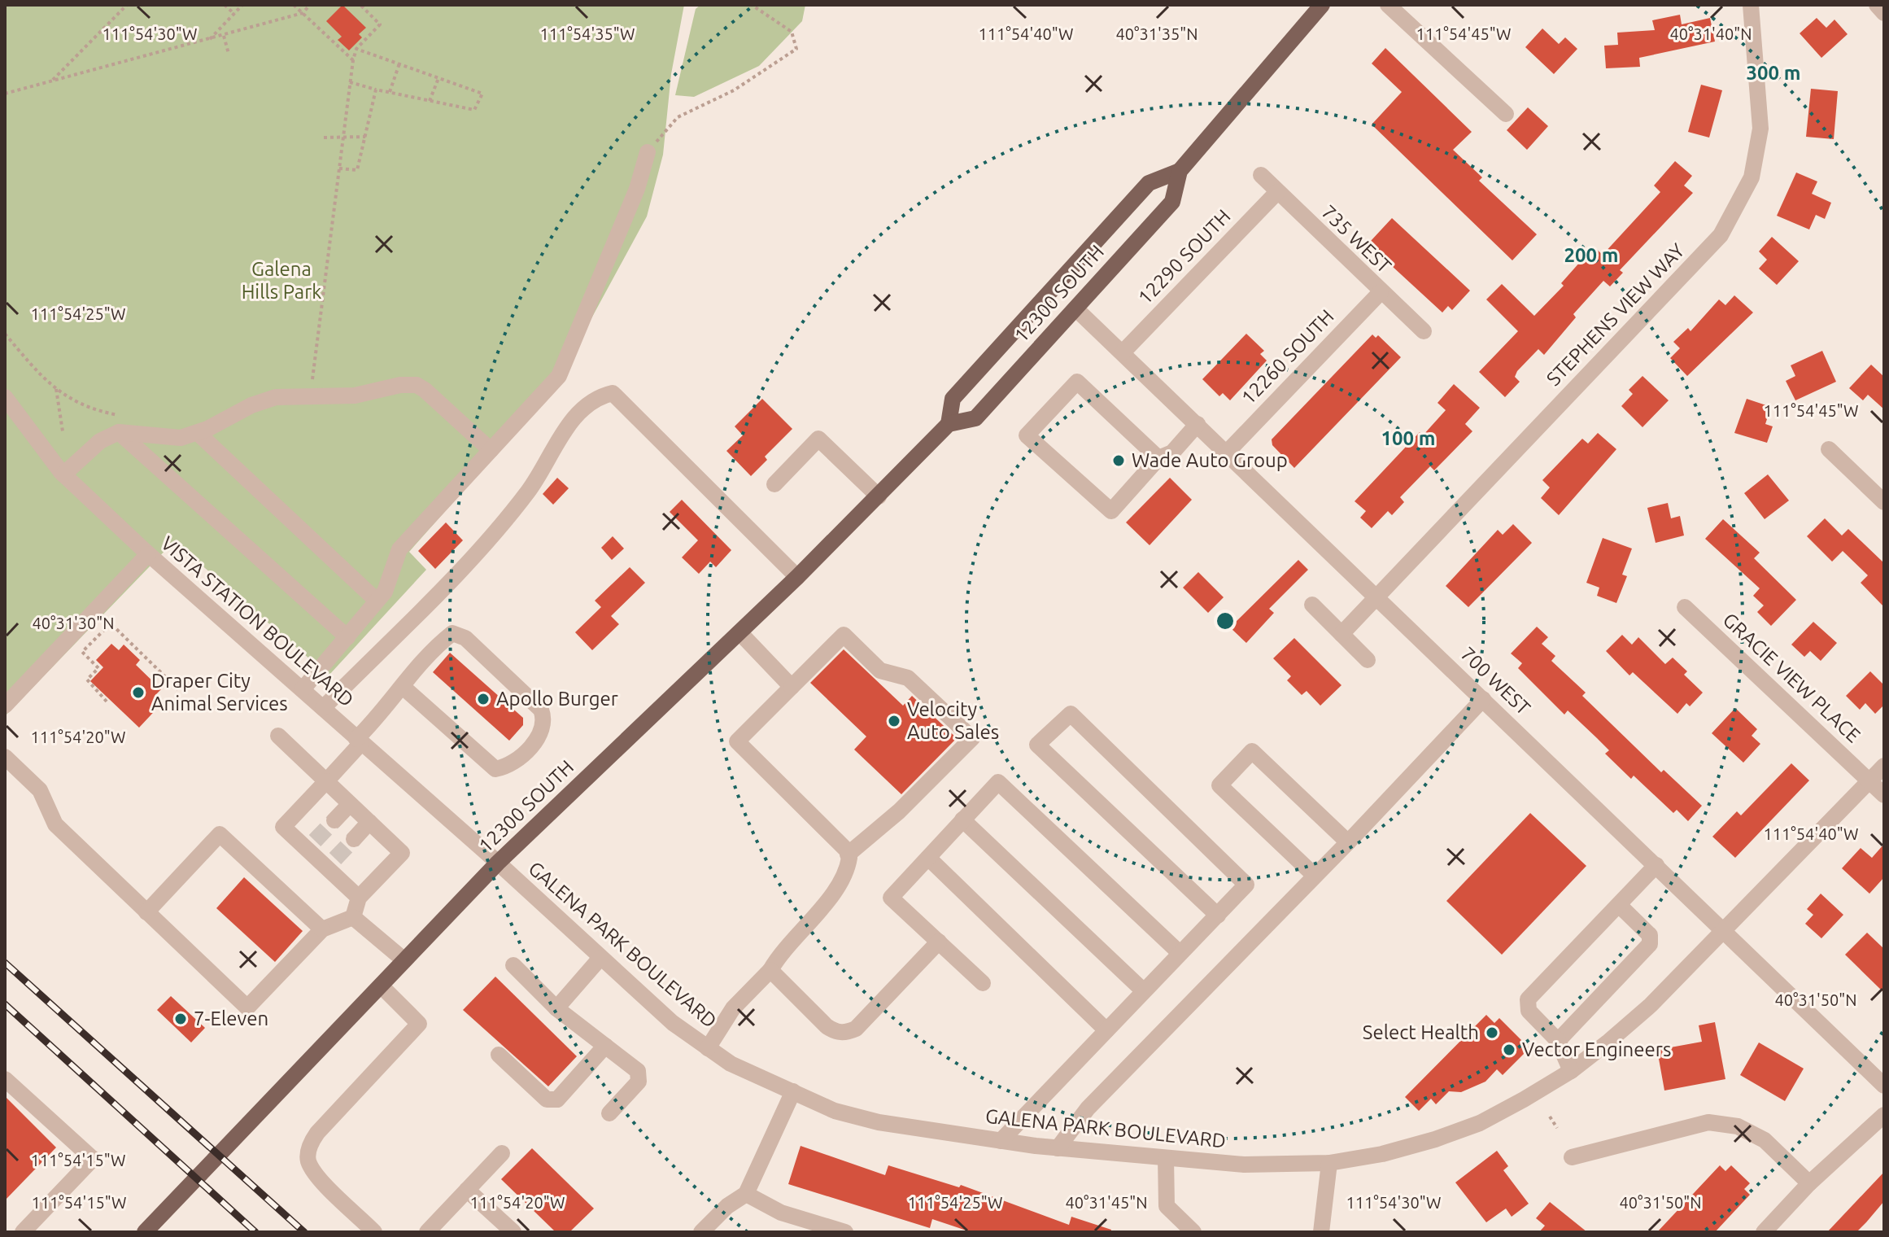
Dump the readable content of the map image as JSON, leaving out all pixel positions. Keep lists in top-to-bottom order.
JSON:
{
  "streets": {
    "main road": ["12300 SOUTH"],
    "street": [
      "735 WEST",
      "12290 SOUTH",
      "STEPHENS VIEW WAY",
      "12260 SOUTH",
      "VISTA STATION BOULEVARD",
      "GRACIE VIEW PLACE",
      "700 WEST",
      "GALENA PARK BOULEVARD"
    ]
  },
  "crossings": [
    ["735 WEST", "12290 SOUTH"],
    ["735 WEST", "12260 SOUTH"],
    ["12290 SOUTH", "700 WEST"],
    ["12300 SOUTH", "VISTA STATION BOULEVARD"],
    ["12300 SOUTH", "700 WEST"],
    ["12300 SOUTH", "GALENA PARK BOULEVARD"],
    ["STEPHENS VIEW WAY", "700 WEST"],
    ["12260 SOUTH", "700 WEST"],
    ["VISTA STATION BOULEVARD", "GALENA PARK BOULEVARD"],
    ["GRACIE VIEW PLACE", "GALENA PARK BOULEVARD"],
    ["700 WEST", "GALENA PARK BOULEVARD"]
  ],
  "parks": ["Galena Hills Park"],
  "places": [
    "Wade Auto Group",
    "Draper City Animal Services",
    "Apollo Burger",
    "Velocity Auto Sales",
    "7-Eleven",
    "Select Health",
    "Vector Engineers"
  ],
  "coordinates": [
    "111°54'30\"W",
    "111°54'40\"W",
    "111°54'35\"W",
    "111°54'45\"W",
    "40°31'35\"N",
    "40°31'40\"N",
    "111°54'25\"W",
    "40°31'30\"N",
    "111°54'20\"W",
    "40°31'50\"N",
    "111°54'15\"W",
    "40°31'45\"N"
  ],
  "rings": ["300 m", "200 m", "100 m"]
}
